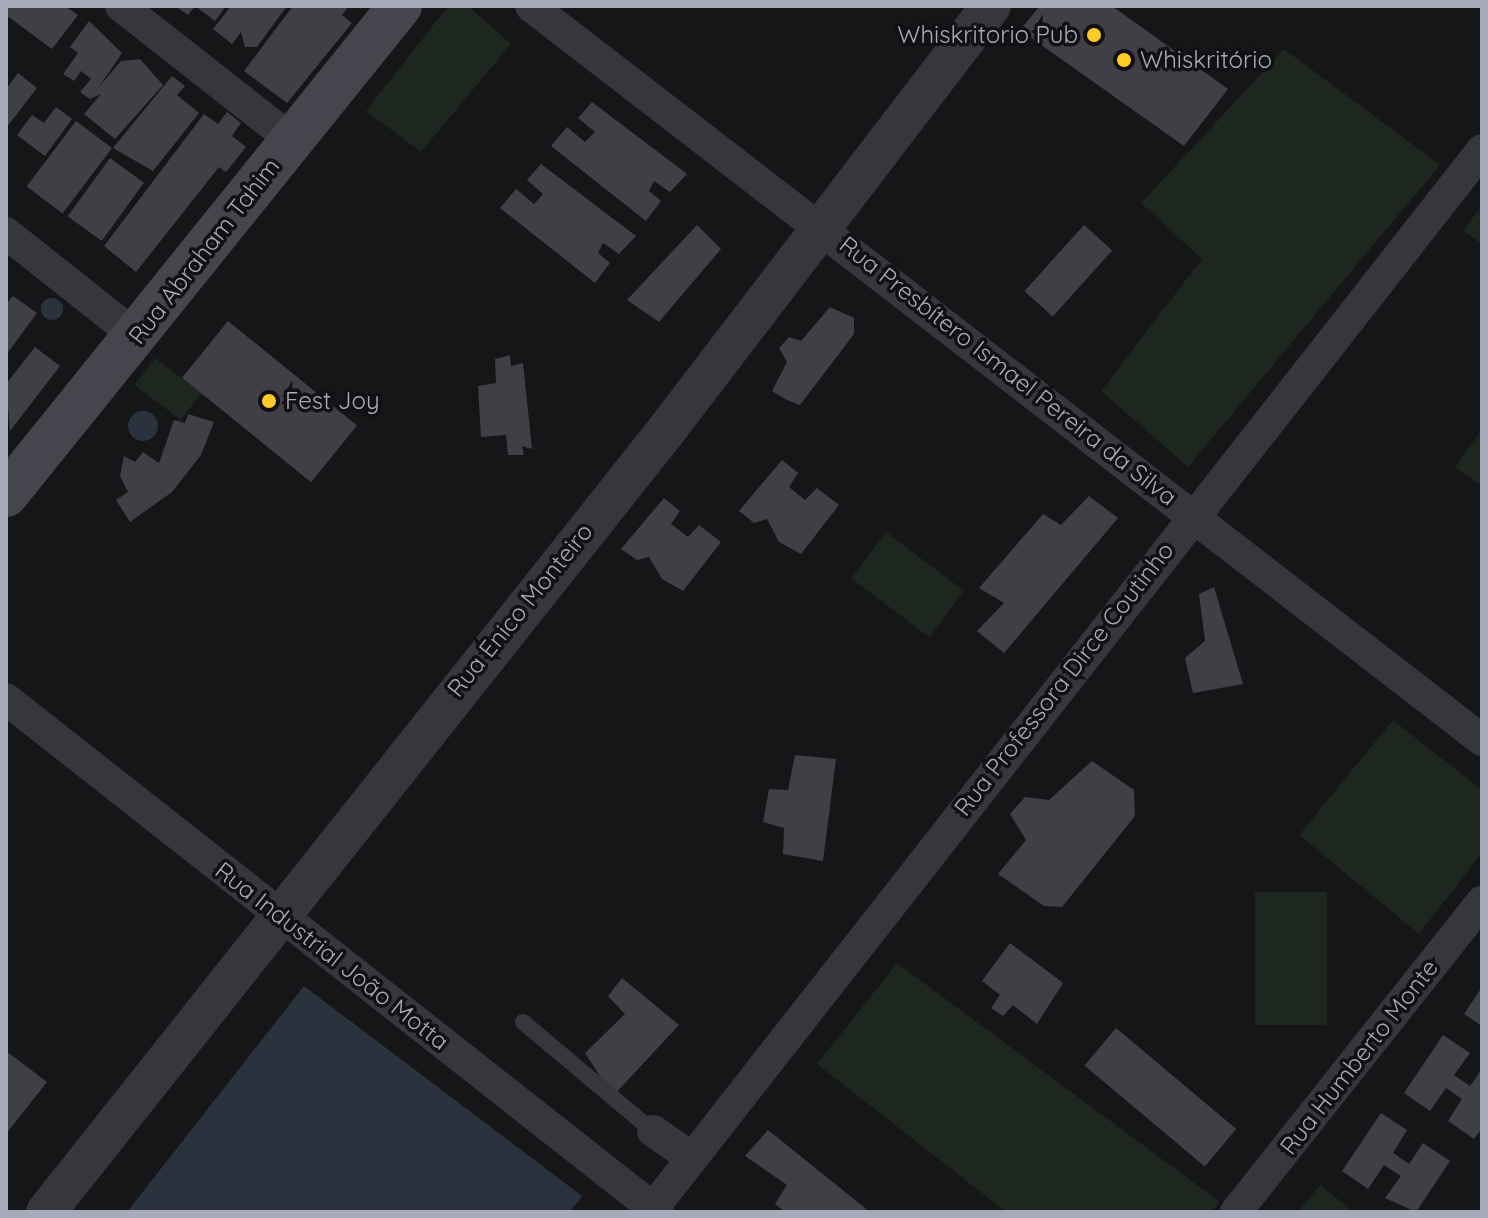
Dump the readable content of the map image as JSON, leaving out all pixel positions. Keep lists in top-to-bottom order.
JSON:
{
  "streets": {
    "main road": ["Rua Abraham Tahim"],
    "street": [
      "Rua Presbítero Ismael Pereira da Silva",
      "Rua Enico Monteiro",
      "Rua Professora Dirce Coutinho",
      "Rua Industrial João Motta",
      "Rua Humberto Monte"
    ]
  },
  "crossings": [
    ["Rua Presbítero Ismael Pereira da Silva", "Rua Enico Monteiro"],
    ["Rua Presbítero Ismael Pereira da Silva", "Rua Professora Dirce Coutinho"],
    ["Rua Enico Monteiro", "Rua Industrial João Motta"],
    ["Rua Professora Dirce Coutinho", "Rua Industrial João Motta"]
  ],
  "places": ["Whiskritorio Pub", "Whiskritório", "Fest Joy"]
}
